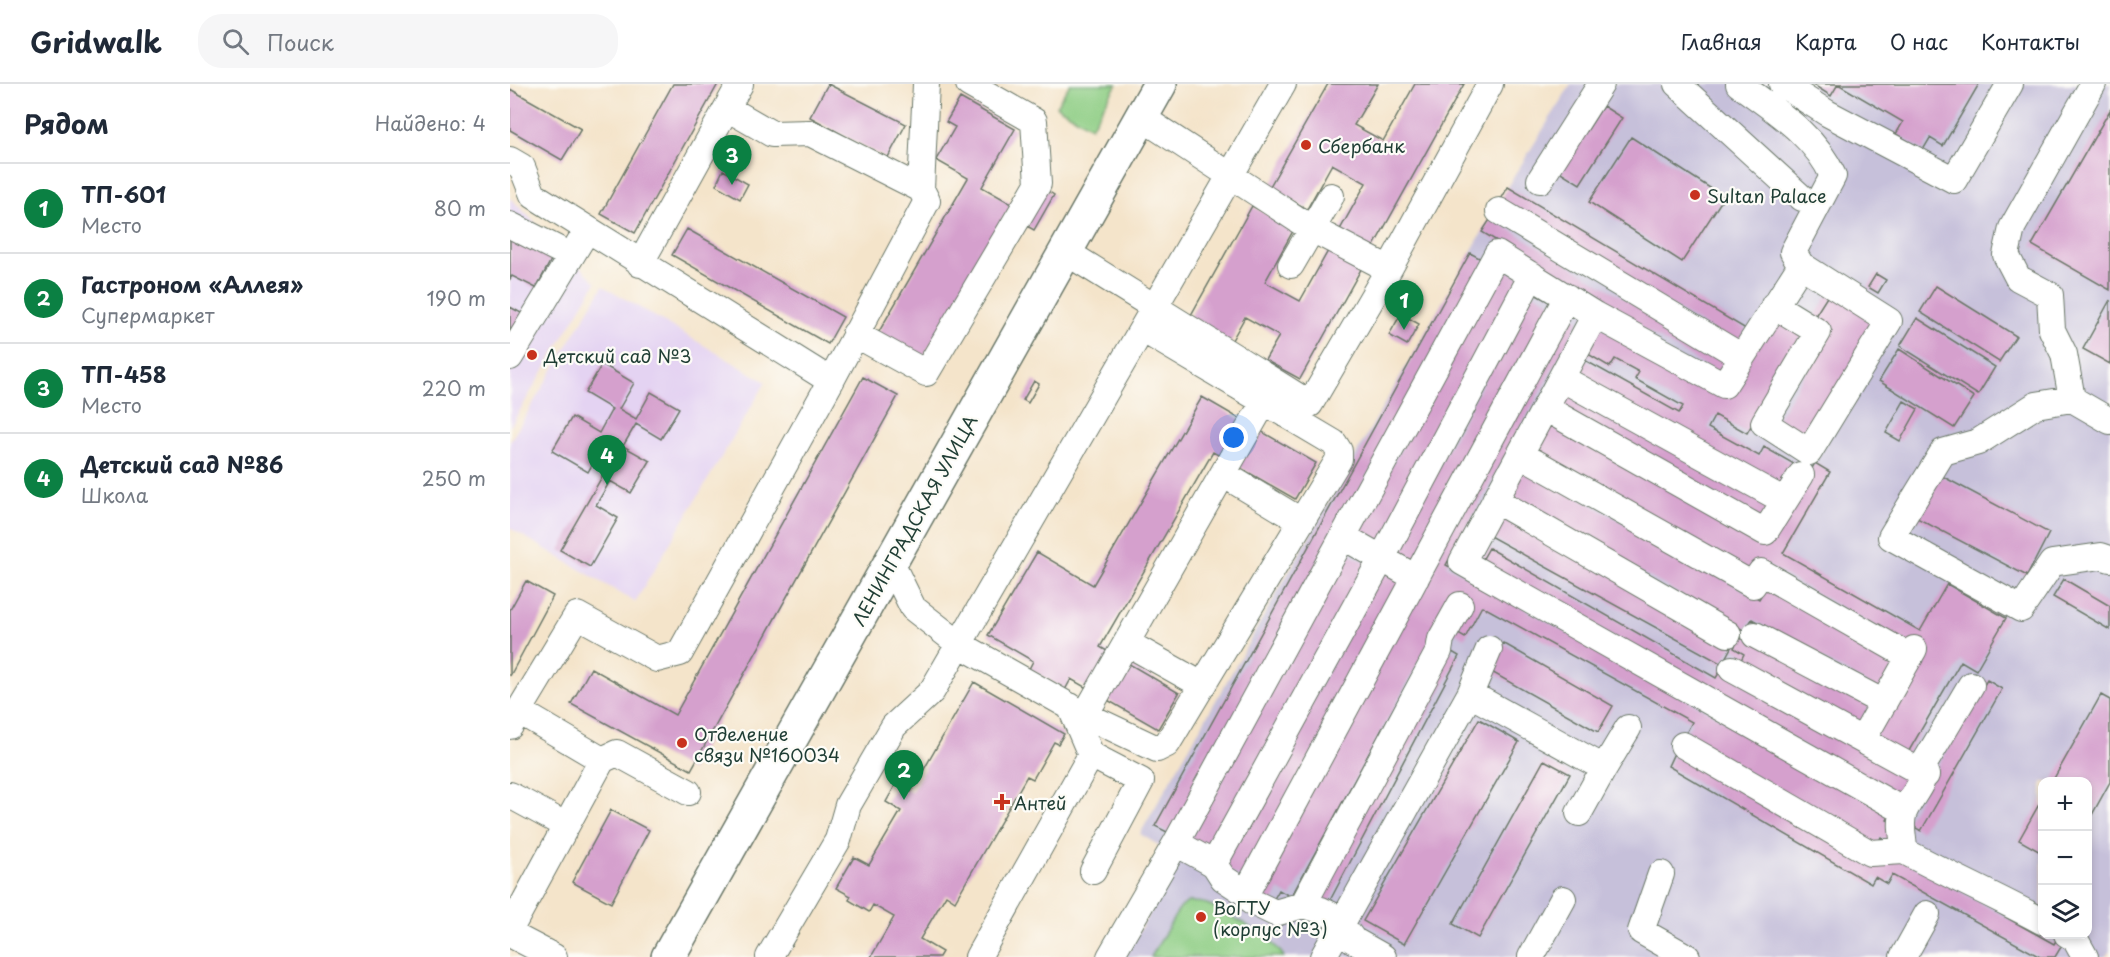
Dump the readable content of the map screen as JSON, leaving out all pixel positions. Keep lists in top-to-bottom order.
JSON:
{
  "streets": {
    "main road": ["ЛЕНИНГРАДСКАЯ УЛИЦА"]
  },
  "places": {
    "other": [
      "Сбербанк",
      "Sultan Palace",
      "Детский сад №3",
      "Отделение связи №160034",
      "ВоГТУ (корпус №3)"
    ],
    "health": ["Антей"]
  },
  "page": {
    "header": "Gridwalk",
    "search": "Поиск",
    "nav": [
      "Главная",
      "Карта",
      "О нас",
      "Контакты"
    ],
    "heading": ["Рядом", "Найдено: 4"],
    "pins": [
      "3",
      "1",
      "4",
      "2"
    ],
    "list": [
      {
        "mark": "1",
        "name": "ТП-601",
        "note": "Место",
        "value": "80 m"
      },
      {
        "mark": "2",
        "name": "Гастроном «Аллея»",
        "note": "Супермаркет",
        "value": "190 m"
      },
      {
        "mark": "3",
        "name": "ТП-458",
        "note": "Место",
        "value": "220 m"
      },
      {
        "mark": "4",
        "name": "Детский сад №86",
        "note": "Школа",
        "value": "250 m"
      }
    ],
    "map_buttons": ["+", "−"]
  }
}
